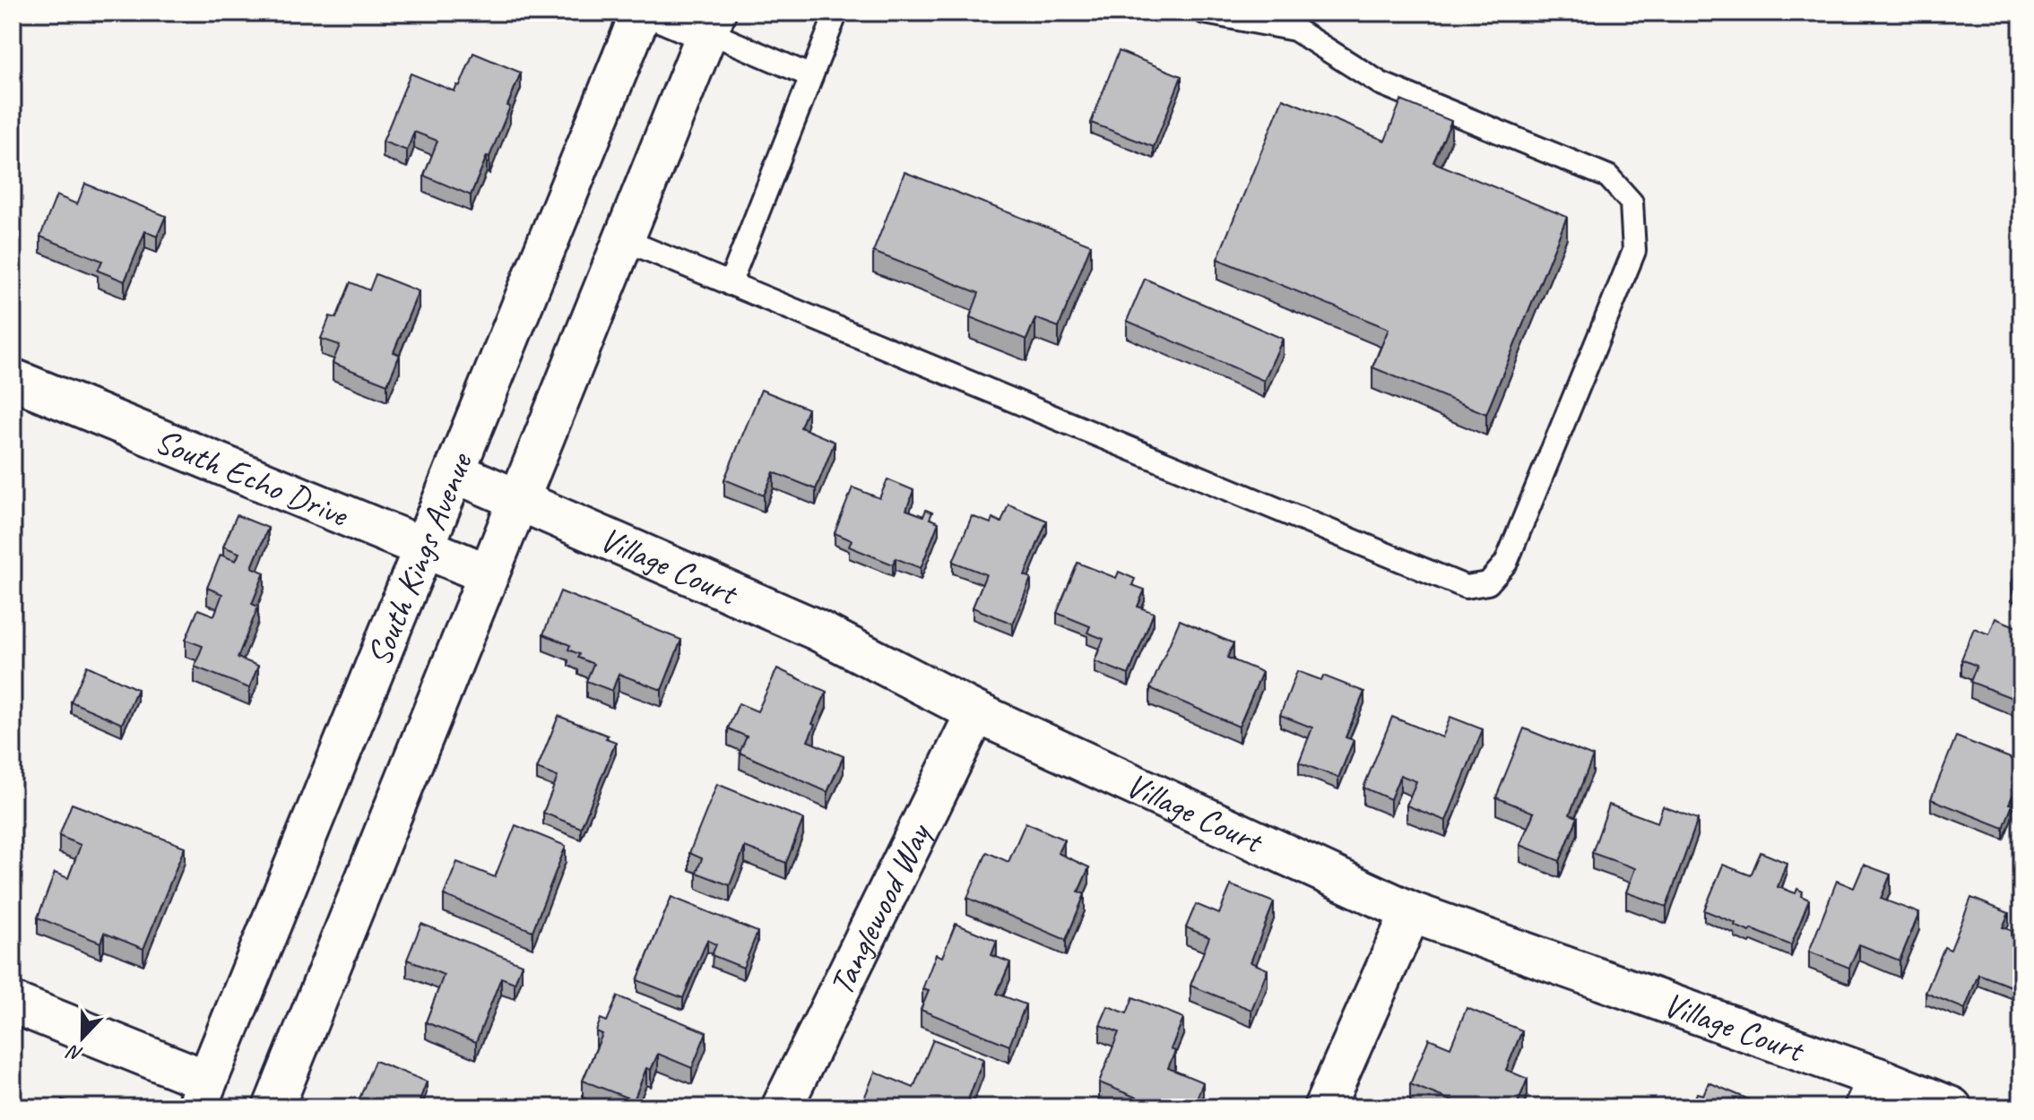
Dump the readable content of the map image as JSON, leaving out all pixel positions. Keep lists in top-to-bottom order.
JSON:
{
  "streets": {
    "street": [
      "South Echo Drive",
      "South Kings Avenue",
      "Village Court",
      "Tanglewood Way"
    ]
  },
  "crossings": [
    ["South Echo Drive", "South Kings Avenue"],
    ["South Kings Avenue", "Village Court"],
    ["Village Court", "Tanglewood Way"]
  ],
  "north": "bottom"
}
